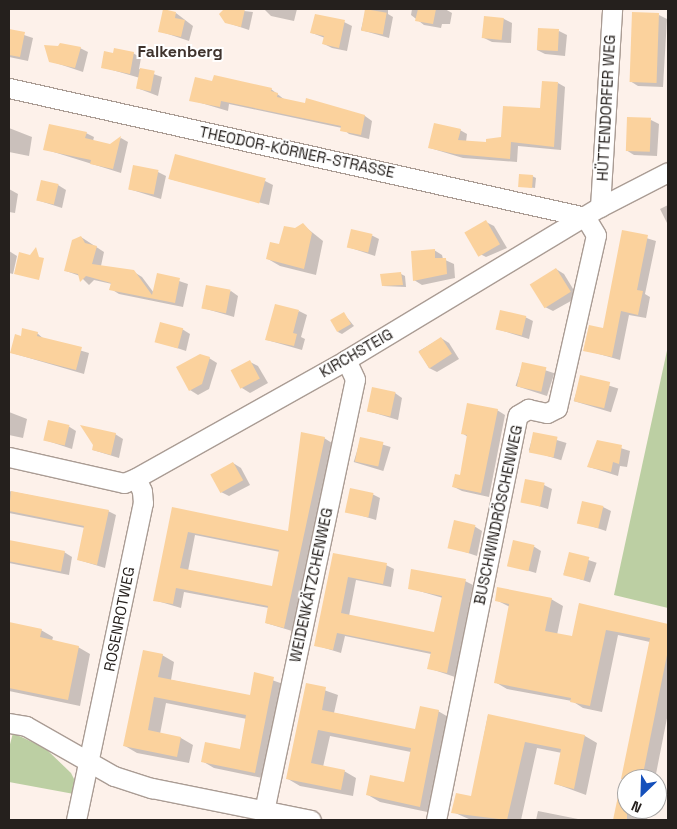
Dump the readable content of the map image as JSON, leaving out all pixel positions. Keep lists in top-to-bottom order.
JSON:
{
  "streets": {
    "street": [
      "HÜTTENDORFER WEG",
      "THEODOR-KÖRNER-STRASSE",
      "KIRCHSTEIG",
      "BUSCHWINDRÖSCHENWEG",
      "WEIDENKÄTZCHENWEG",
      "ROSENROTWEG"
    ]
  },
  "crossings": [
    ["HÜTTENDORFER WEG", "THEODOR-KÖRNER-STRASSE"],
    ["HÜTTENDORFER WEG", "KIRCHSTEIG"],
    ["HÜTTENDORFER WEG", "BUSCHWINDRÖSCHENWEG"],
    ["THEODOR-KÖRNER-STRASSE", "KIRCHSTEIG"],
    ["THEODOR-KÖRNER-STRASSE", "BUSCHWINDRÖSCHENWEG"],
    ["KIRCHSTEIG", "BUSCHWINDRÖSCHENWEG"],
    ["KIRCHSTEIG", "WEIDENKÄTZCHENWEG"],
    ["KIRCHSTEIG", "ROSENROTWEG"]
  ],
  "districts": ["Falkenberg"],
  "north": "bottom left"
}
